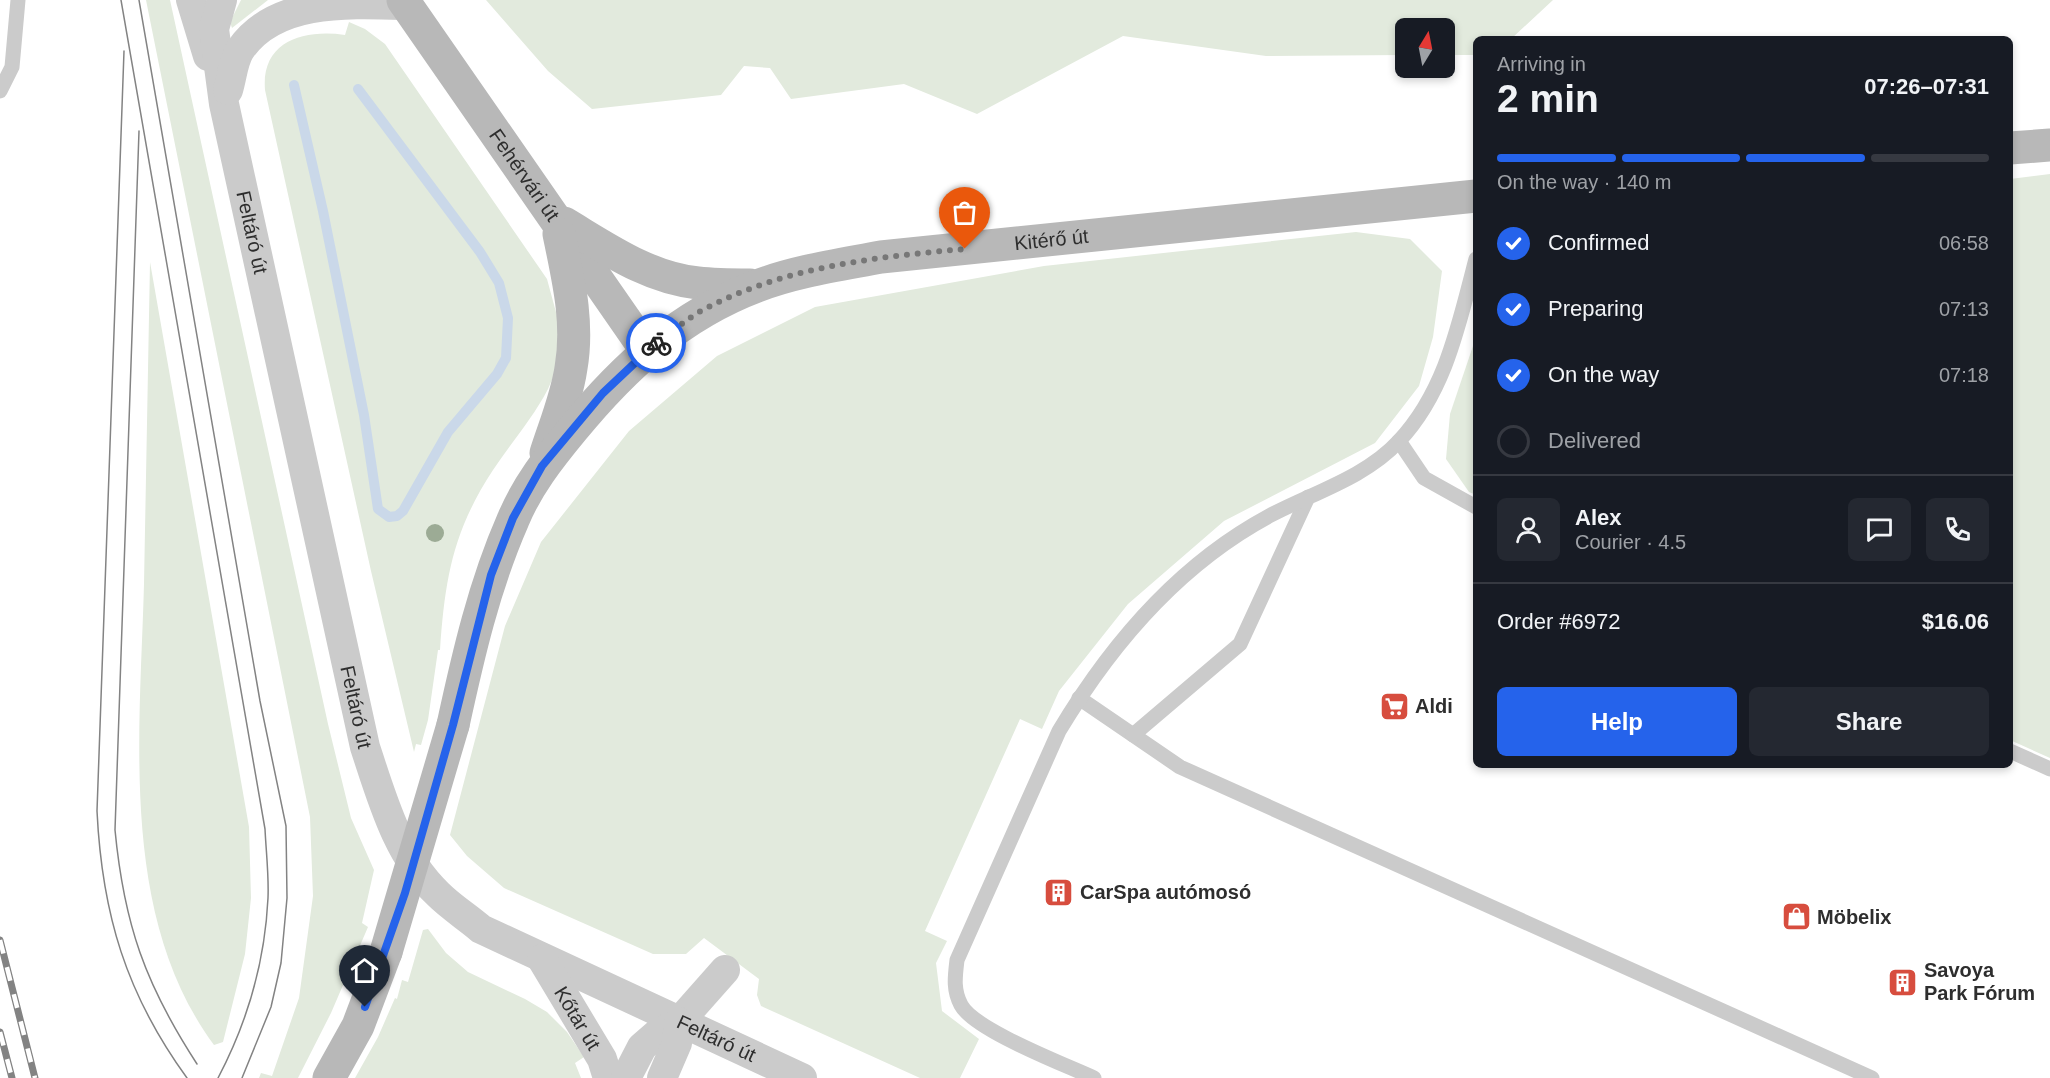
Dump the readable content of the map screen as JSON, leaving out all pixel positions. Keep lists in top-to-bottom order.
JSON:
{
  "streets": {
    "main road": ["Fehérvári út", "Kitérő út"],
    "street": ["Feltáró út", "Kőtár út"]
  },
  "crossings": [
    ["Fehérvári út", "Feltáró út"],
    ["Fehérvári út", "Kitérő út"],
    ["Feltáró út", "Kőtár út"]
  ],
  "places": {
    "supermarket": ["Aldi"],
    "building": ["CarSpa autómosó", "Savoya Park Fórum"],
    "shop": ["Möbelix"]
  },
  "north": "top",
  "page": {
    "heading": ["2 min", "Arriving in", "07:26–07:31"],
    "panel": [
      "Alex",
      "Courier · 4.5",
      "Order #6972",
      "$16.06"
    ],
    "bar": "On the way · 140 m",
    "list": [
      ["Confirmed", "06:58"],
      ["Preparing", "07:13"],
      ["On the way", "07:18"],
      "Delivered"
    ],
    "buttons": ["Help", "Share"]
  }
}
